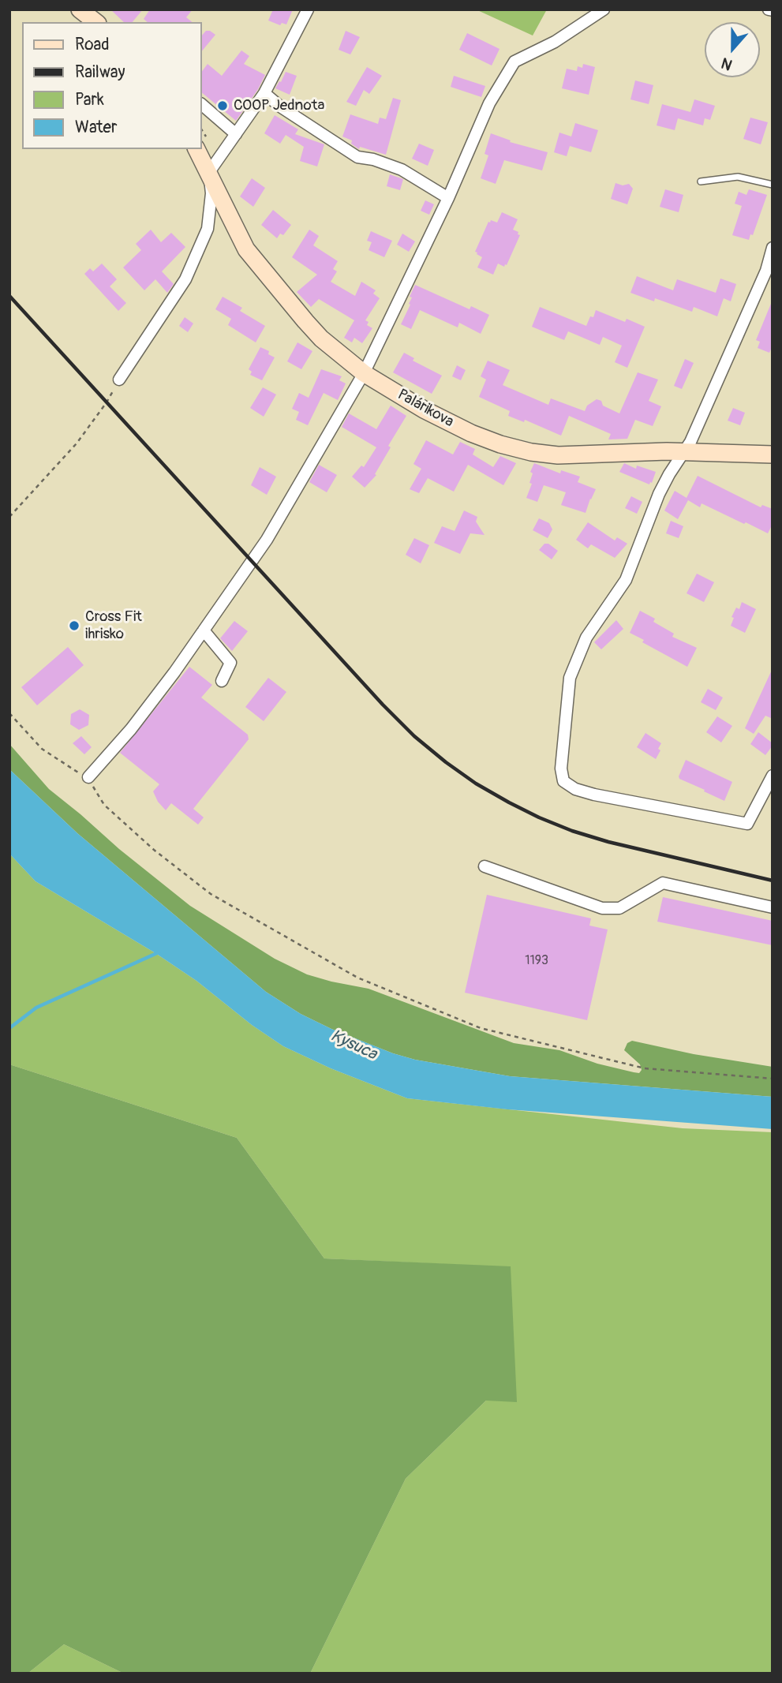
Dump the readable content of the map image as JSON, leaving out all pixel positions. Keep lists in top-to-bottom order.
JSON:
{
  "streets": {
    "main road": ["Palárikova"]
  },
  "water": ["Kysuca"],
  "places": ["COOP Jednota", "Cross Fit ihrisko"],
  "house_numbers": ["1193"],
  "legend": [
    "Road",
    "Railway",
    "Park",
    "Water"
  ],
  "north": "bottom"
}
